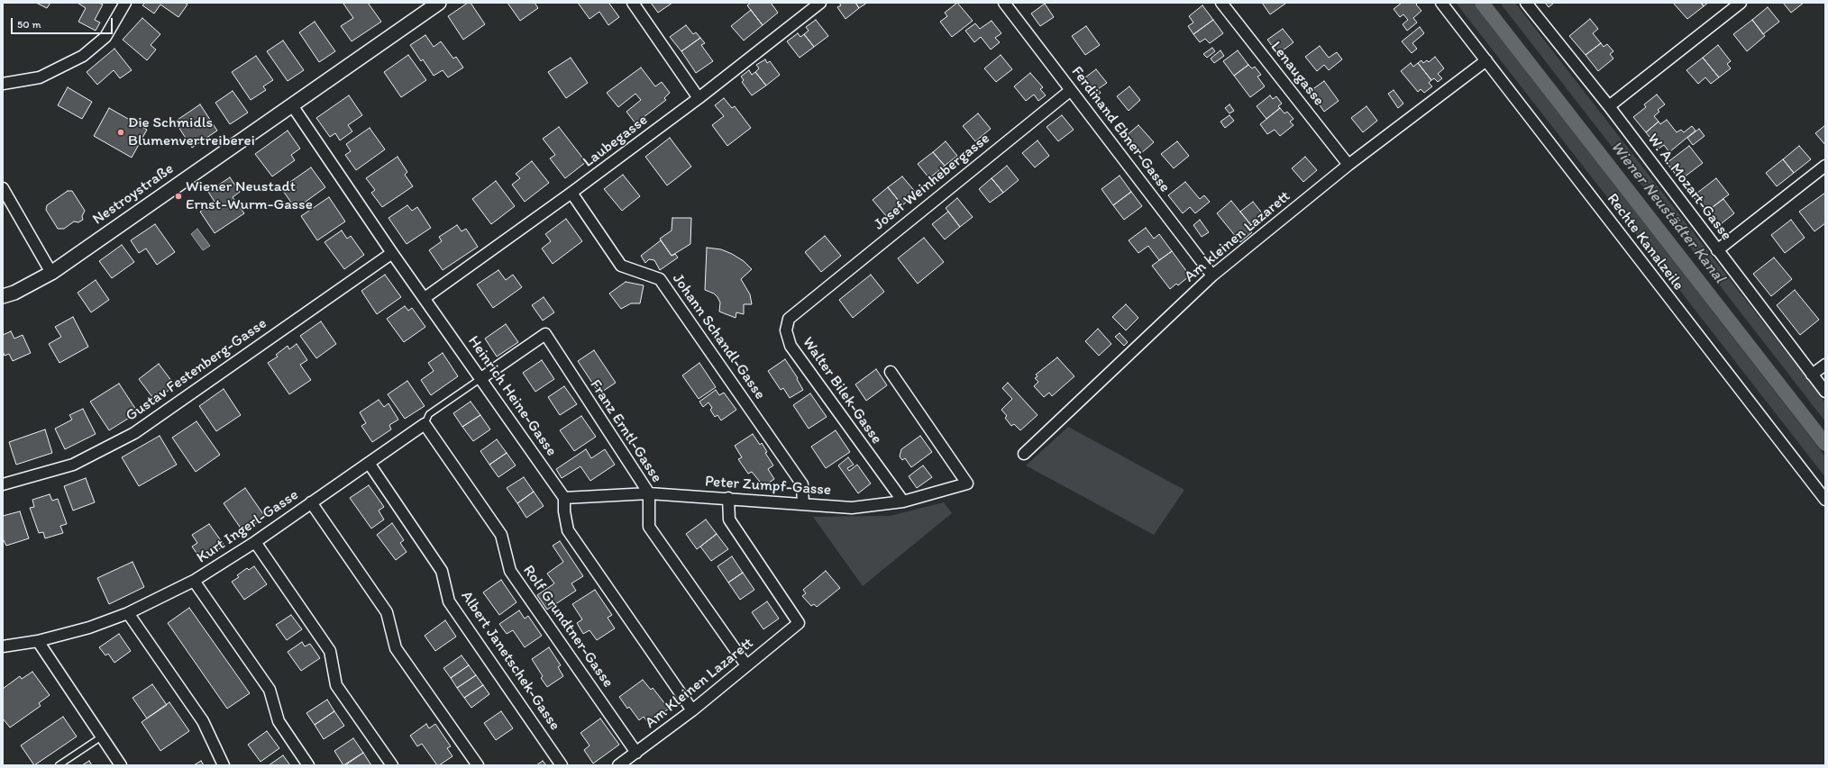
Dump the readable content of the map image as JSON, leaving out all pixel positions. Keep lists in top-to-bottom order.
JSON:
{
  "streets": {
    "street": [
      "Lenaugasse",
      "Ferdinand Ebner-Gasse",
      "Laubegasse",
      "Josef Weinhebergasse",
      "W. A. Mozart-Gasse",
      "Nestroystraße",
      "Am kleinen Lazarett",
      "Rechte Kanalzeile",
      "Johann Schandl-Gasse",
      "Gustav Festenberg-Gasse",
      "Walter Bilek-Gasse",
      "Heinrich Heine-Gasse",
      "Franz Erntl-Gasse",
      "Peter Zumpf-Gasse",
      "Kurt Ingerl-Gasse",
      "Rolf Grundtner-Gasse",
      "Albert Janetschek-Gasse",
      "Am Kleinen Lazarett"
    ]
  },
  "crossings": [
    ["Lenaugasse", "Am kleinen Lazarett"],
    ["Ferdinand Ebner-Gasse", "Josef Weinhebergasse"],
    ["Ferdinand Ebner-Gasse", "Am kleinen Lazarett"],
    ["Laubegasse", "Johann Schandl-Gasse"],
    ["Laubegasse", "Heinrich Heine-Gasse"],
    ["Josef Weinhebergasse", "Walter Bilek-Gasse"],
    ["Nestroystraße", "Heinrich Heine-Gasse"],
    ["Am kleinen Lazarett", "Rechte Kanalzeile"],
    ["Johann Schandl-Gasse", "Peter Zumpf-Gasse"],
    ["Gustav Festenberg-Gasse", "Heinrich Heine-Gasse"],
    ["Walter Bilek-Gasse", "Peter Zumpf-Gasse"],
    ["Heinrich Heine-Gasse", "Franz Erntl-Gasse"],
    ["Heinrich Heine-Gasse", "Peter Zumpf-Gasse"],
    ["Heinrich Heine-Gasse", "Kurt Ingerl-Gasse"],
    ["Franz Erntl-Gasse", "Peter Zumpf-Gasse"],
    ["Franz Erntl-Gasse", "Kurt Ingerl-Gasse"],
    ["Franz Erntl-Gasse", "Am Kleinen Lazarett"],
    ["Peter Zumpf-Gasse", "Am Kleinen Lazarett"],
    ["Kurt Ingerl-Gasse", "Rolf Grundtner-Gasse"],
    ["Kurt Ingerl-Gasse", "Albert Janetschek-Gasse"],
    ["Rolf Grundtner-Gasse", "Am Kleinen Lazarett"]
  ],
  "water": ["Wiener Neustädter Kanal"],
  "places": ["Die Schmidls Blumenvertreiberei", "Wiener Neustadt Ernst-Wurm-Gasse"],
  "scale_bar": "50 m"
}
